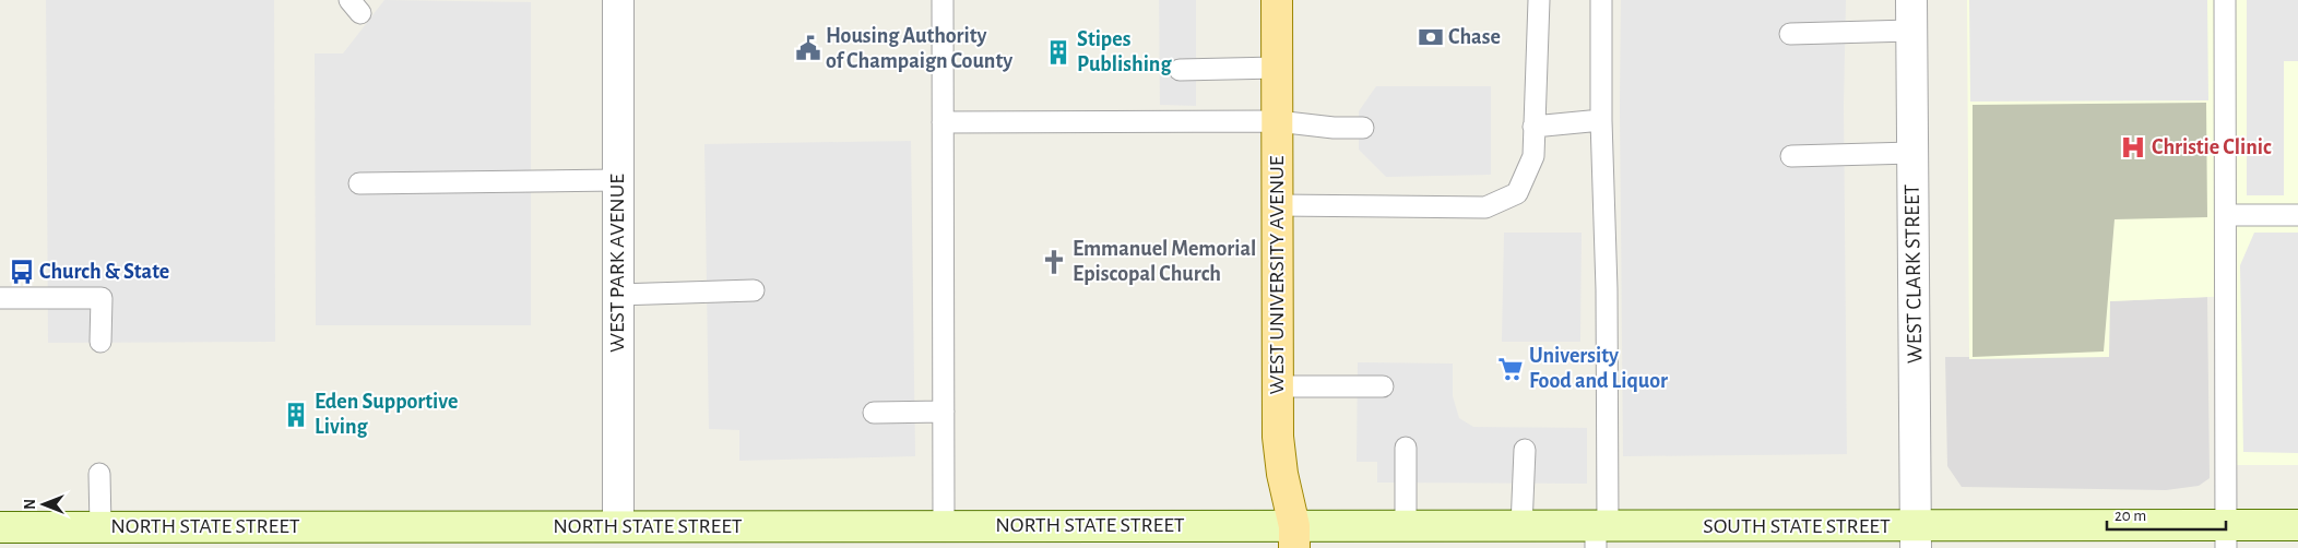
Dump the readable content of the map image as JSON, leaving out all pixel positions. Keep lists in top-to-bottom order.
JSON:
{
  "streets": {
    "main road": ["WEST UNIVERSITY AVENUE", "NORTH STATE STREET", "SOUTH STATE STREET"],
    "street": ["WEST PARK AVENUE", "WEST CLARK STREET"]
  },
  "crossings": [
    ["WEST PARK AVENUE", "NORTH STATE STREET"],
    ["WEST CLARK STREET", "SOUTH STATE STREET"],
    ["WEST UNIVERSITY AVENUE", "NORTH STATE STREET"],
    ["WEST UNIVERSITY AVENUE", "SOUTH STATE STREET"],
    ["NORTH STATE STREET", "SOUTH STATE STREET"]
  ],
  "places": {
    "bank": ["Chase"],
    "public building": ["Housing Authority of Champaign County"],
    "building": ["Stipes Publishing", "Eden Supportive Living"],
    "hospital": ["Christie Clinic"],
    "church": ["Emmanuel Memorial Episcopal Church"],
    "bus stop": ["Church & State"],
    "supermarket": ["University Food and Liquor"]
  },
  "scale_bar": "20 m",
  "north": "left"
}
